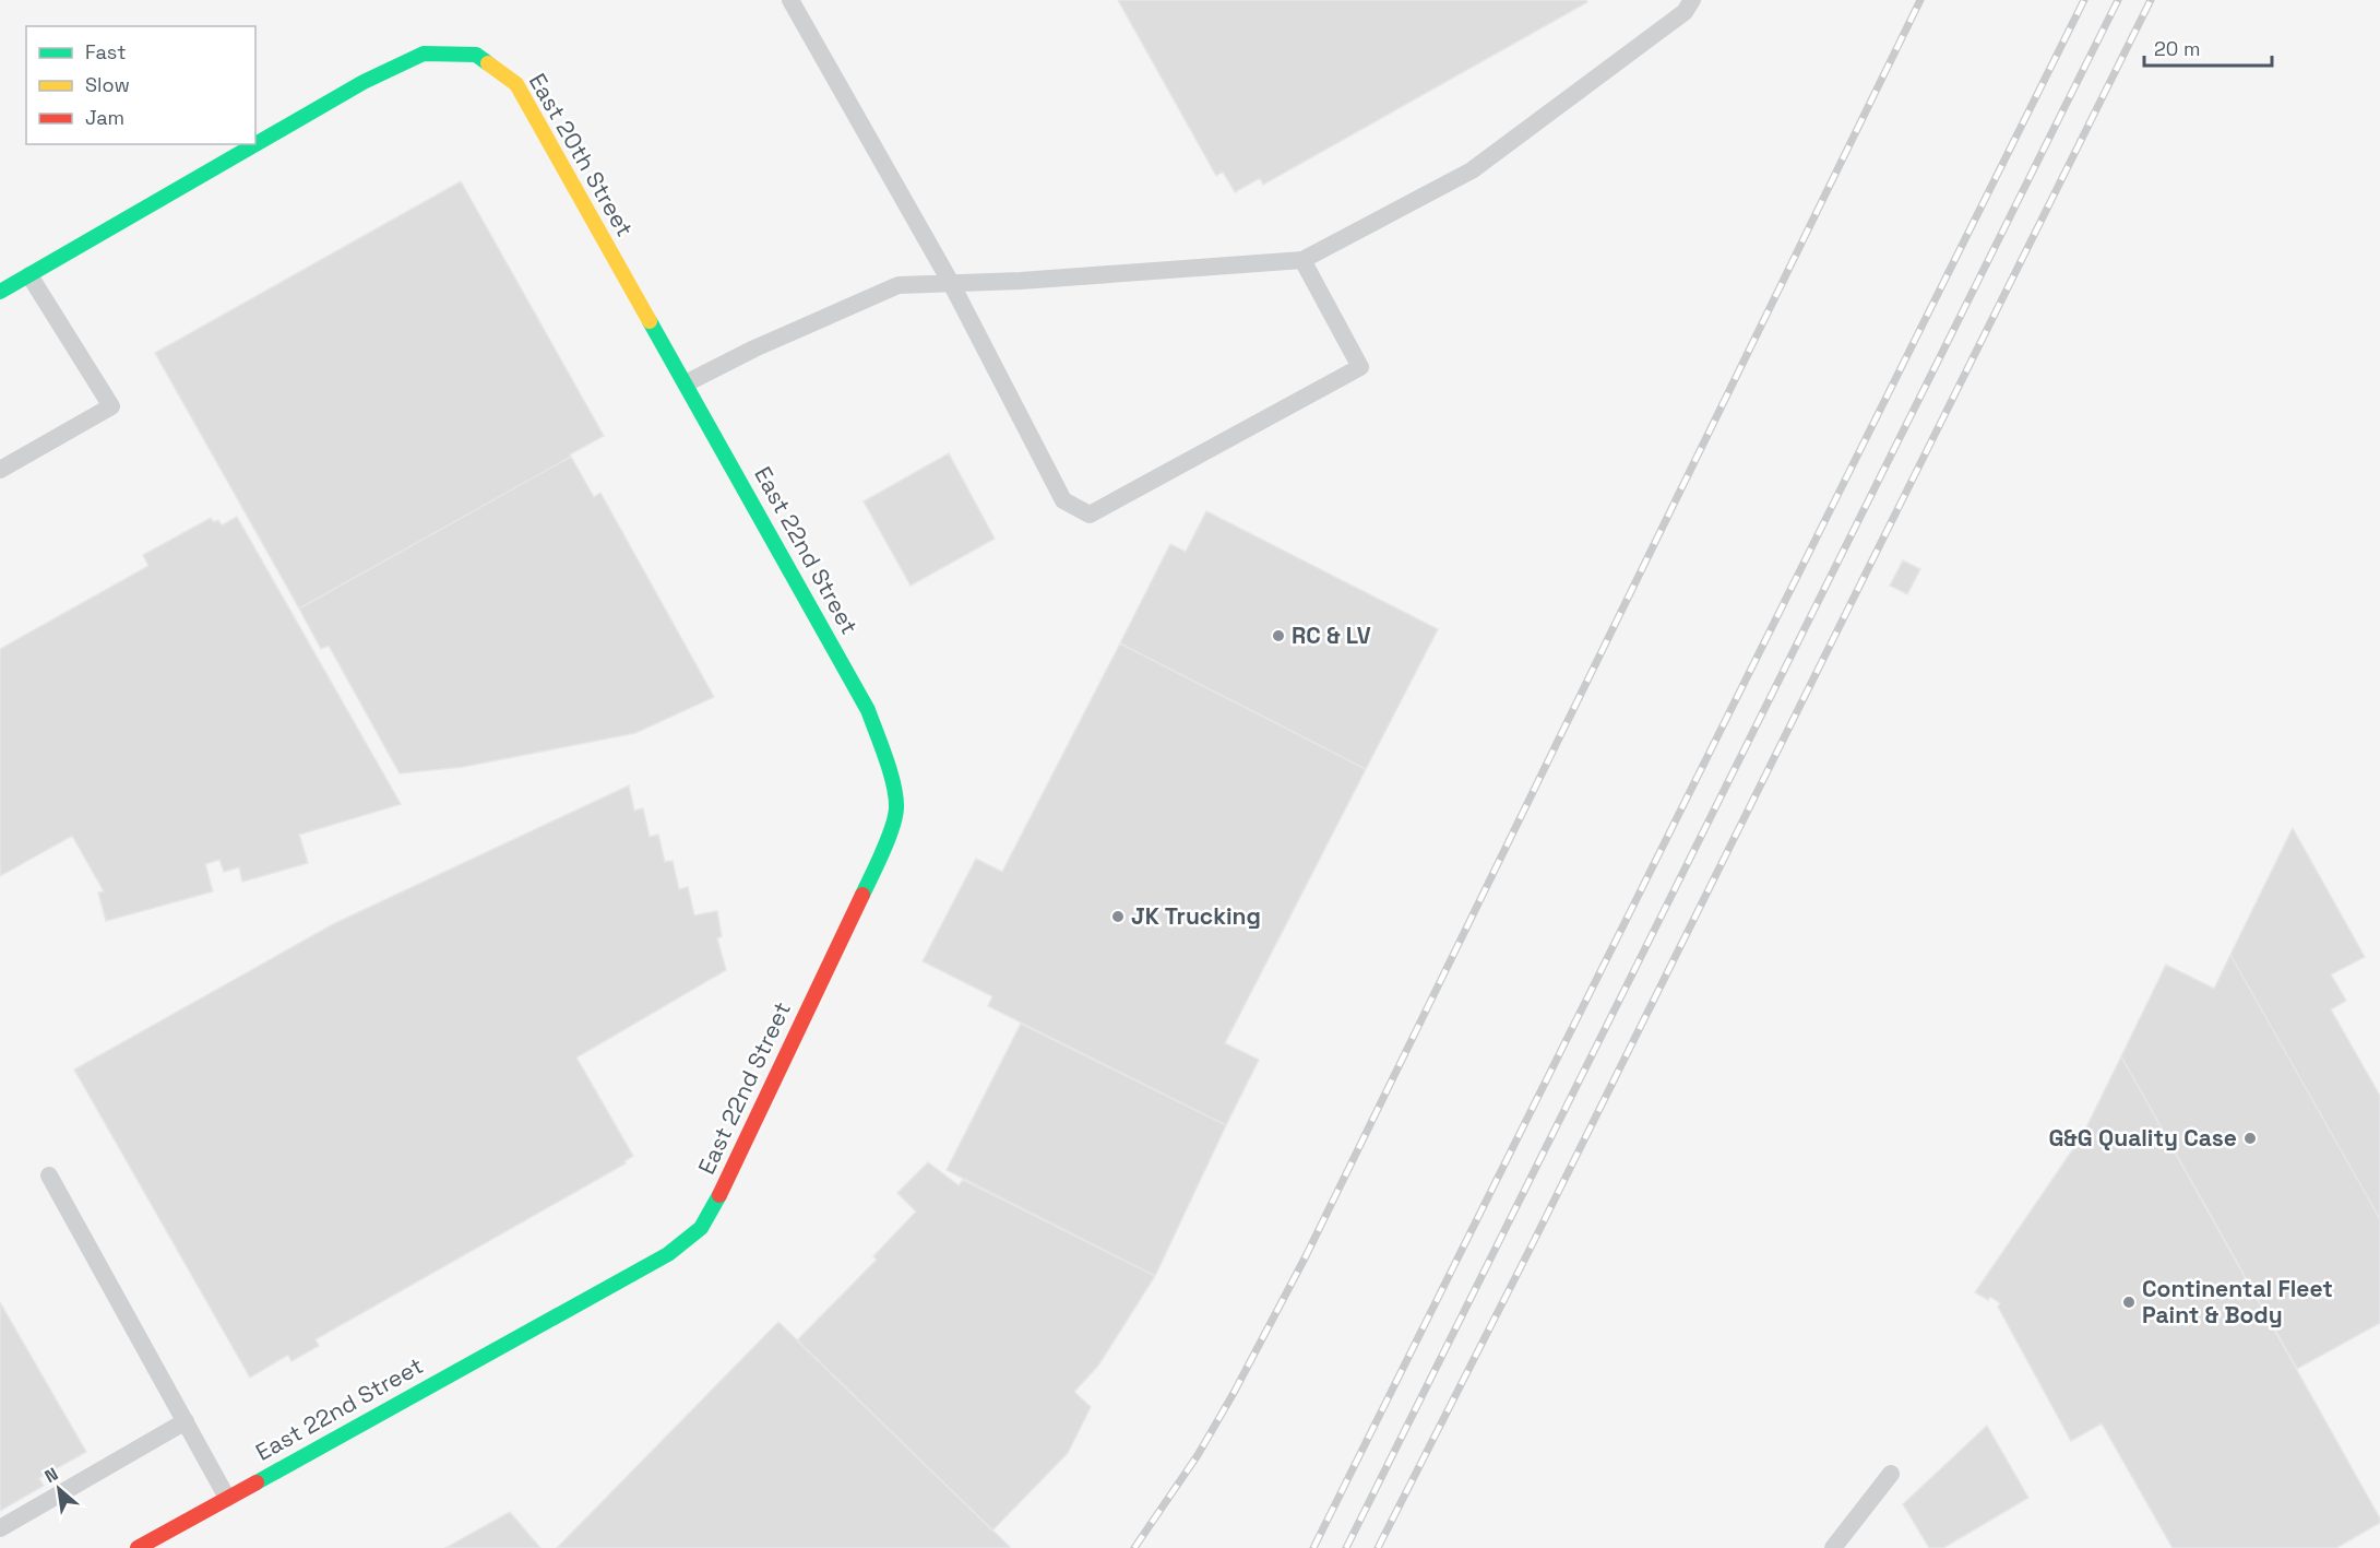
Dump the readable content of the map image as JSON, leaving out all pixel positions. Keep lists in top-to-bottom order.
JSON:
{
  "streets": {
    "street": ["East 20th Street", "East 22nd Street"]
  },
  "crossings": [
    ["East 20th Street", "East 22nd Street"]
  ],
  "places": [
    "RC & LV",
    "JK Trucking",
    "G&G Quality Case",
    "Continental Fleet Paint & Body"
  ],
  "legend": ["Fast", "Slow", "Jam"],
  "scale_bar": "20 m",
  "north": "top left"
}
